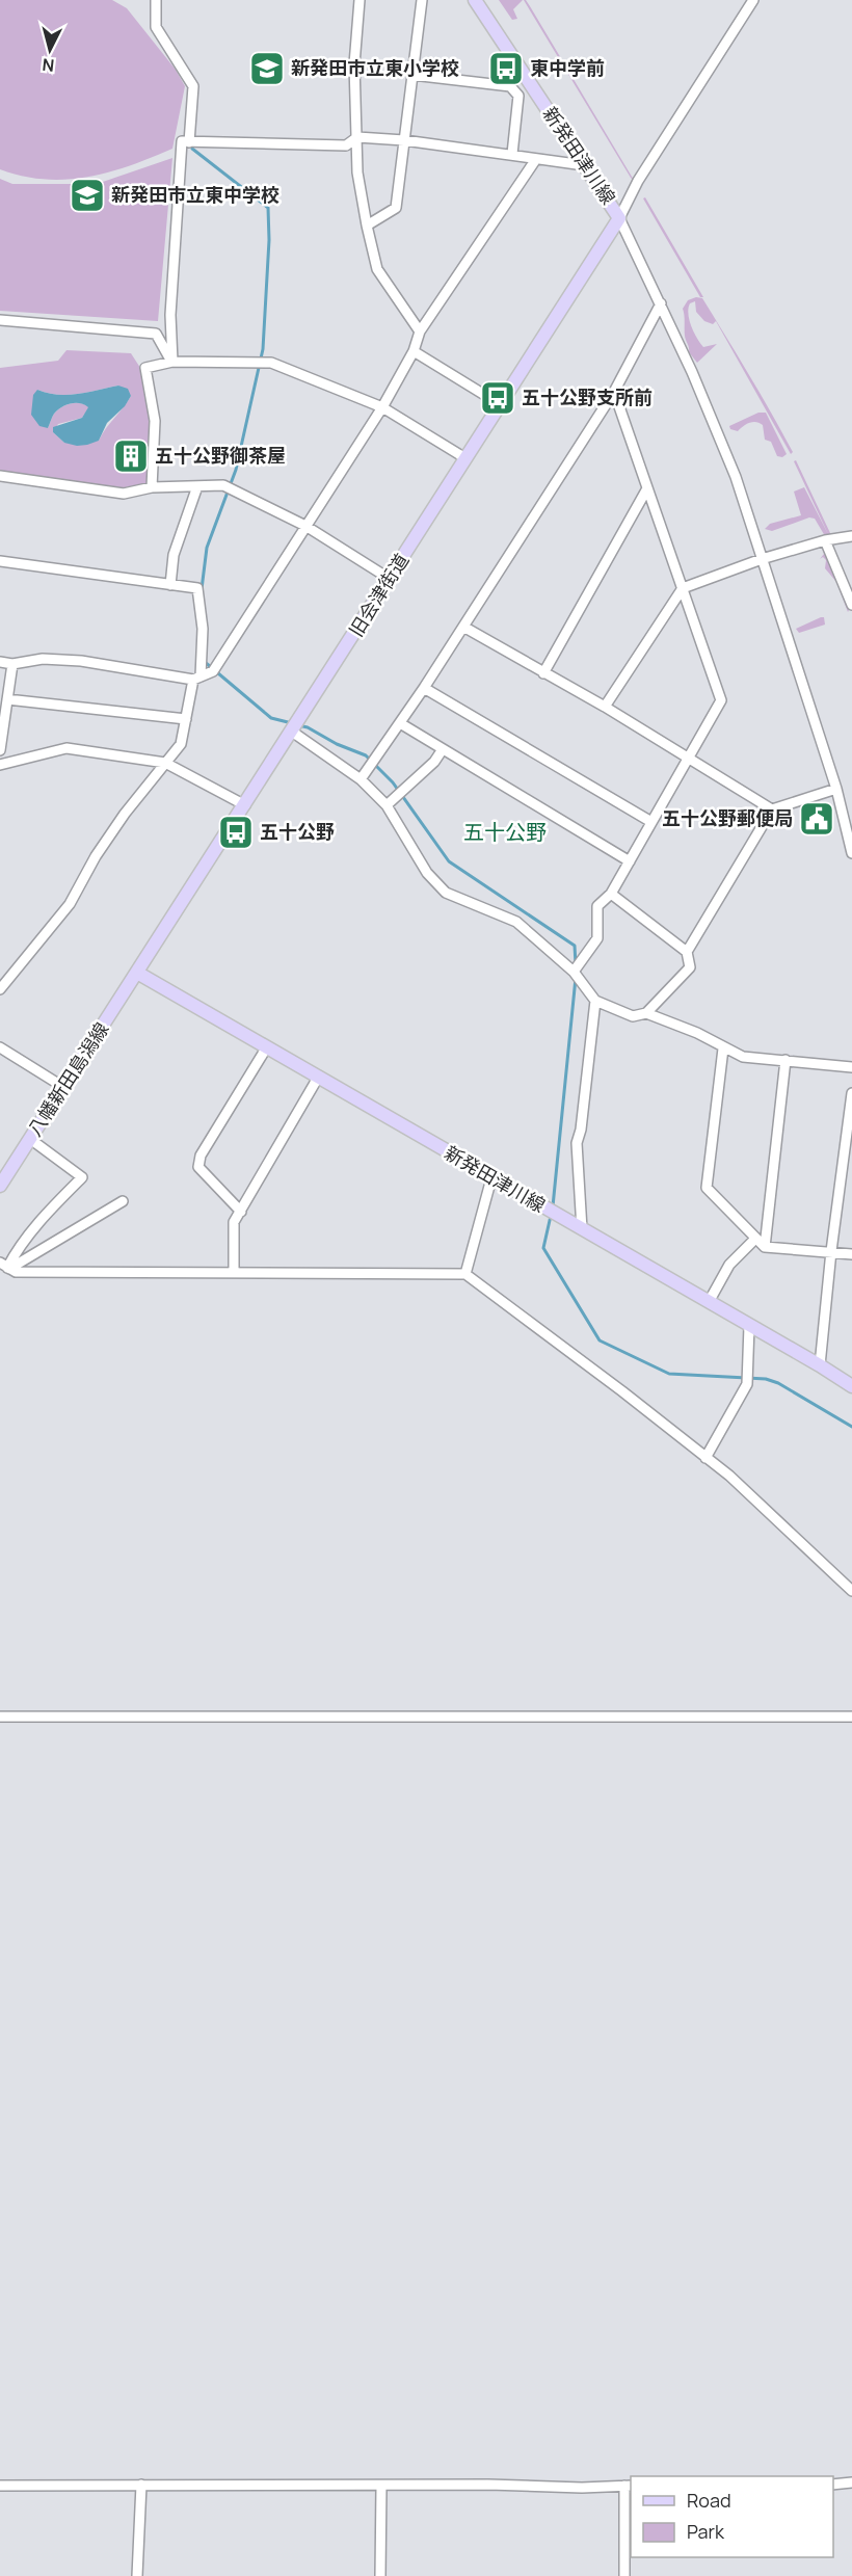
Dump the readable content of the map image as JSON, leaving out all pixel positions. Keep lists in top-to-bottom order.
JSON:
{
  "streets": {
    "main road": ["新発田津川線", "旧会津街道", "八幡新田島潟線"]
  },
  "crossings": [
    ["新発田津川線", "旧会津街道"],
    ["新発田津川線", "八幡新田島潟線"],
    ["旧会津街道", "八幡新田島潟線"]
  ],
  "districts": ["五十公野"],
  "places": {
    "school or university": ["新発田市立東小学校", "新発田市立東中学校"],
    "bus stop": ["東中学前", "五十公野支所前", "五十公野"],
    "building": ["五十公野御茶屋"],
    "public building": ["五十公野郵便局"]
  },
  "legend": ["Road", "Park"],
  "north": "bottom"
}
